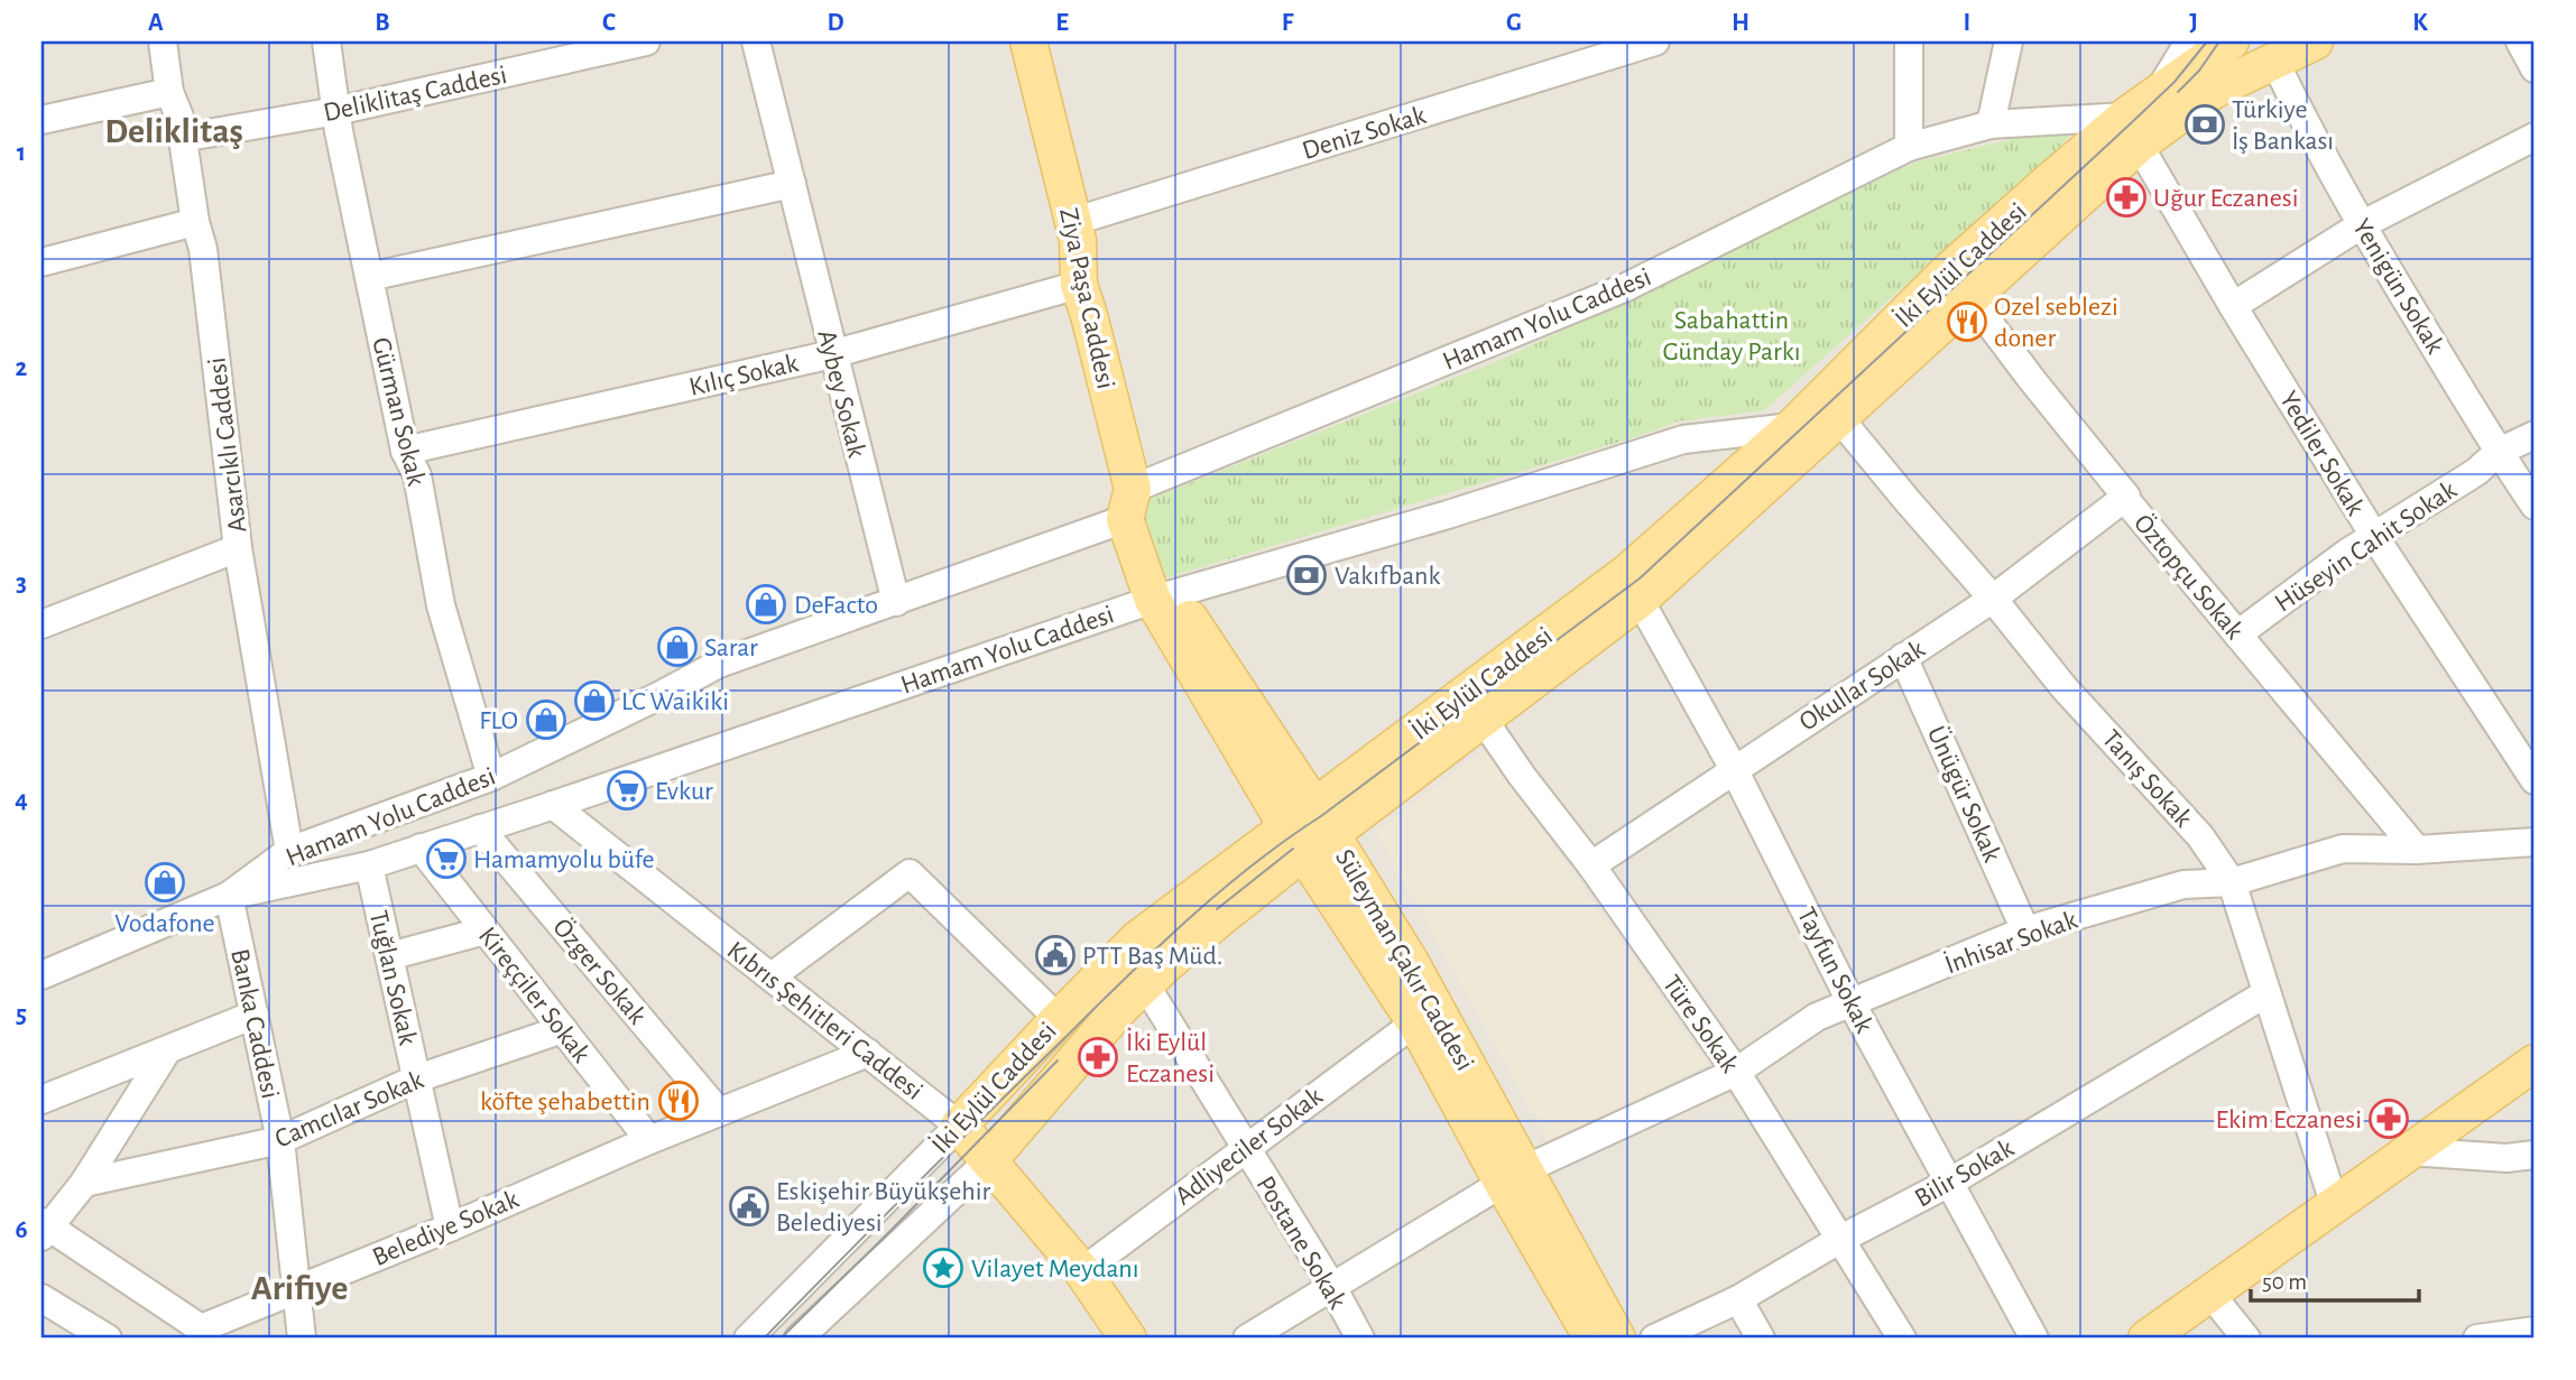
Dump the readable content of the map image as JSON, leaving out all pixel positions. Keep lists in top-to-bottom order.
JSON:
{
  "streets": {
    "main road": [
      "İki Eylül Caddesi",
      "Ziya Paşa Caddesi",
      "Süleyman Çakır Caddesi",
      "Kıbrıs Şehitleri Caddesi"
    ],
    "street": [
      "Deliklitaş Caddesi",
      "Deniz Sokak",
      "Yenigün Sokak",
      "Hamam Yolu Caddesi",
      "Kılıç Sokak",
      "Aybey Sokak",
      "Gürman Sokak",
      "Asarcıklı Caddesi",
      "Yediler Sokak",
      "Hüseyin Cahit Sokak",
      "Öztopçu Sokak",
      "Okullar Sokak",
      "Tanış Sokak",
      "Ünügür Sokak",
      "İnhisar Sokak",
      "Tayfun Sokak",
      "Özger Sokak",
      "Tuğlan Sokak",
      "Kireççiler Sokak",
      "Banka Caddesi",
      "Türe Sokak",
      "Camcılar Sokak",
      "Adliyeciler Sokak",
      "Bilir Sokak",
      "Belediye Sokak",
      "Postane Sokak"
    ]
  },
  "crossings": [
    ["Deliklitaş Caddesi", "Gürman Sokak"],
    ["Deliklitaş Caddesi", "Asarcıklı Caddesi"],
    ["Deniz Sokak", "Ziya Paşa Caddesi"],
    ["İki Eylül Caddesi", "Yenigün Sokak"],
    ["İki Eylül Caddesi", "Ziya Paşa Caddesi"],
    ["İki Eylül Caddesi", "Hamam Yolu Caddesi"],
    ["İki Eylül Caddesi", "Yediler Sokak"],
    ["İki Eylül Caddesi", "Öztopçu Sokak"],
    ["İki Eylül Caddesi", "Tanış Sokak"],
    ["İki Eylül Caddesi", "Süleyman Çakır Caddesi"],
    ["İki Eylül Caddesi", "Tayfun Sokak"],
    ["İki Eylül Caddesi", "Kıbrıs Şehitleri Caddesi"],
    ["İki Eylül Caddesi", "Türe Sokak"],
    ["İki Eylül Caddesi", "Postane Sokak"],
    ["Yenigün Sokak", "Hüseyin Cahit Sokak"],
    ["Ziya Paşa Caddesi", "Hamam Yolu Caddesi"],
    ["Ziya Paşa Caddesi", "Kılıç Sokak"],
    ["Ziya Paşa Caddesi", "Süleyman Çakır Caddesi"],
    ["Hamam Yolu Caddesi", "Aybey Sokak"],
    ["Hamam Yolu Caddesi", "Gürman Sokak"],
    ["Hamam Yolu Caddesi", "Asarcıklı Caddesi"],
    ["Hamam Yolu Caddesi", "Yediler Sokak"],
    ["Hamam Yolu Caddesi", "Özger Sokak"],
    ["Hamam Yolu Caddesi", "Tuğlan Sokak"],
    ["Hamam Yolu Caddesi", "Kireççiler Sokak"],
    ["Hamam Yolu Caddesi", "Kıbrıs Şehitleri Caddesi"],
    ["Hamam Yolu Caddesi", "Banka Caddesi"],
    ["Kılıç Sokak", "Aybey Sokak"],
    ["Kılıç Sokak", "Gürman Sokak"],
    ["Yediler Sokak", "Hüseyin Cahit Sokak"],
    ["Hüseyin Cahit Sokak", "Öztopçu Sokak"],
    ["Öztopçu Sokak", "Okullar Sokak"],
    ["Öztopçu Sokak", "İnhisar Sokak"],
    ["Okullar Sokak", "Tanış Sokak"],
    ["Okullar Sokak", "Ünügür Sokak"],
    ["Okullar Sokak", "Tayfun Sokak"],
    ["Okullar Sokak", "Türe Sokak"],
    ["Tanış Sokak", "İnhisar Sokak"],
    ["Tanış Sokak", "Bilir Sokak"],
    ["Ünügür Sokak", "İnhisar Sokak"],
    ["İnhisar Sokak", "Süleyman Çakır Caddesi"],
    ["İnhisar Sokak", "Tayfun Sokak"],
    ["İnhisar Sokak", "Türe Sokak"],
    ["İnhisar Sokak", "Postane Sokak"],
    ["Süleyman Çakır Caddesi", "Adliyeciler Sokak"],
    ["Tayfun Sokak", "Bilir Sokak"],
    ["Özger Sokak", "Belediye Sokak"],
    ["Tuğlan Sokak", "Camcılar Sokak"],
    ["Tuğlan Sokak", "Belediye Sokak"],
    ["Kireççiler Sokak", "Camcılar Sokak"],
    ["Kireççiler Sokak", "Belediye Sokak"],
    ["Kıbrıs Şehitleri Caddesi", "Adliyeciler Sokak"],
    ["Kıbrıs Şehitleri Caddesi", "Belediye Sokak"],
    ["Banka Caddesi", "Camcılar Sokak"],
    ["Banka Caddesi", "Belediye Sokak"],
    ["Türe Sokak", "Bilir Sokak"],
    ["Adliyeciler Sokak", "Postane Sokak"]
  ],
  "districts": ["Deliklitaş", "Arifiye"],
  "parks": ["Sabahattin Günday Parkı"],
  "places": {
    "bank": ["Türkiye İş Bankası", "Vakıfbank"],
    "pharmacy": ["Uğur Eczanesi", "İki Eylül Eczanesi", "Ekim Eczanesi"],
    "restaurant": ["Ozel seblezi doner", "köfte şehabettin"],
    "shop": [
      "DeFacto",
      "Sarar",
      "LC Waikiki",
      "FLO",
      "Vodafone"
    ],
    "supermarket": ["Evkur", "Hamamyolu büfe"],
    "public building": ["PTT Baş Müd.", "Eskişehir Büyükşehir Belediyesi"],
    "place": ["Vilayet Meydanı"]
  },
  "scale_bar": "50 m",
  "grid": {
    "columns": [
      "A",
      "B",
      "C",
      "D",
      "E",
      "F",
      "G",
      "H",
      "I",
      "J",
      "K"
    ],
    "rows": [
      "1",
      "2",
      "3",
      "4",
      "5",
      "6"
    ]
  }
}
